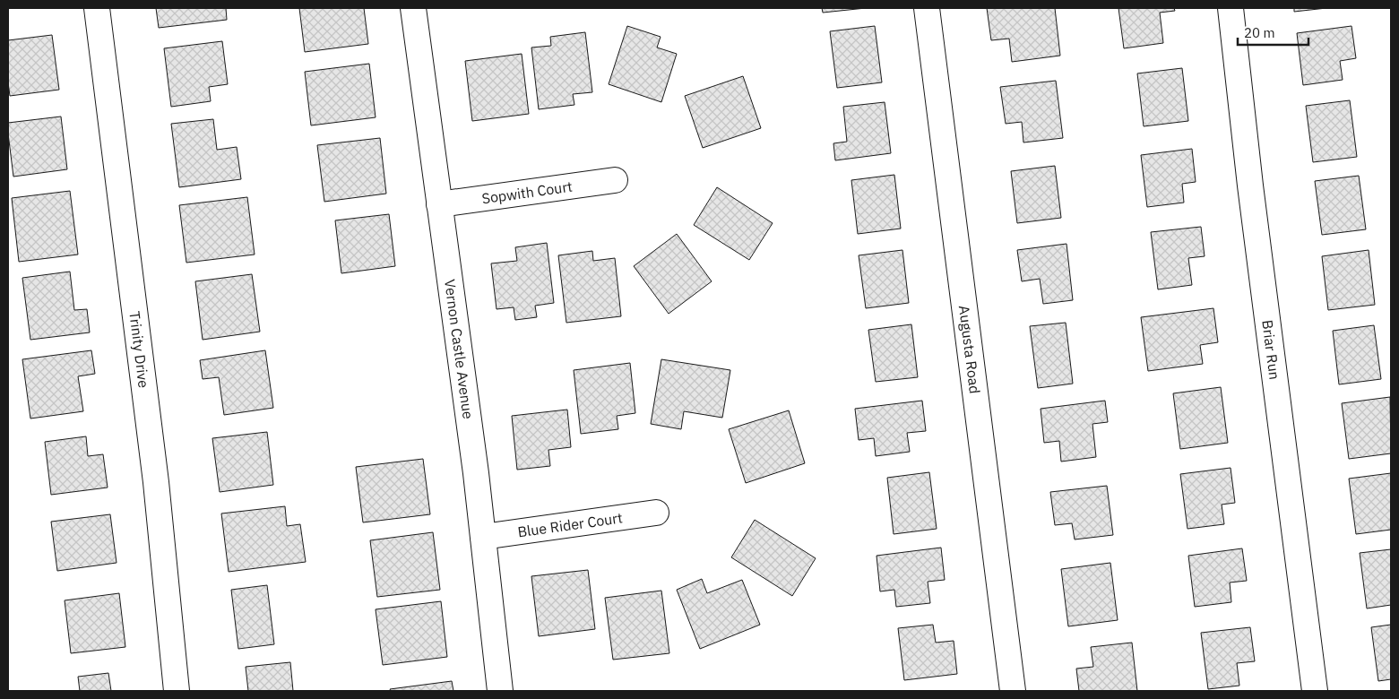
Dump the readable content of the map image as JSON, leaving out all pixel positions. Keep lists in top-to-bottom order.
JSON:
{
  "streets": {
    "street": [
      "Sopwith Court",
      "Trinity Drive",
      "Vernon Castle Avenue",
      "Augusta Road",
      "Briar Run",
      "Blue Rider Court"
    ]
  },
  "crossings": [
    ["Sopwith Court", "Vernon Castle Avenue"],
    ["Vernon Castle Avenue", "Blue Rider Court"]
  ],
  "scale_bar": "20 m"
}
